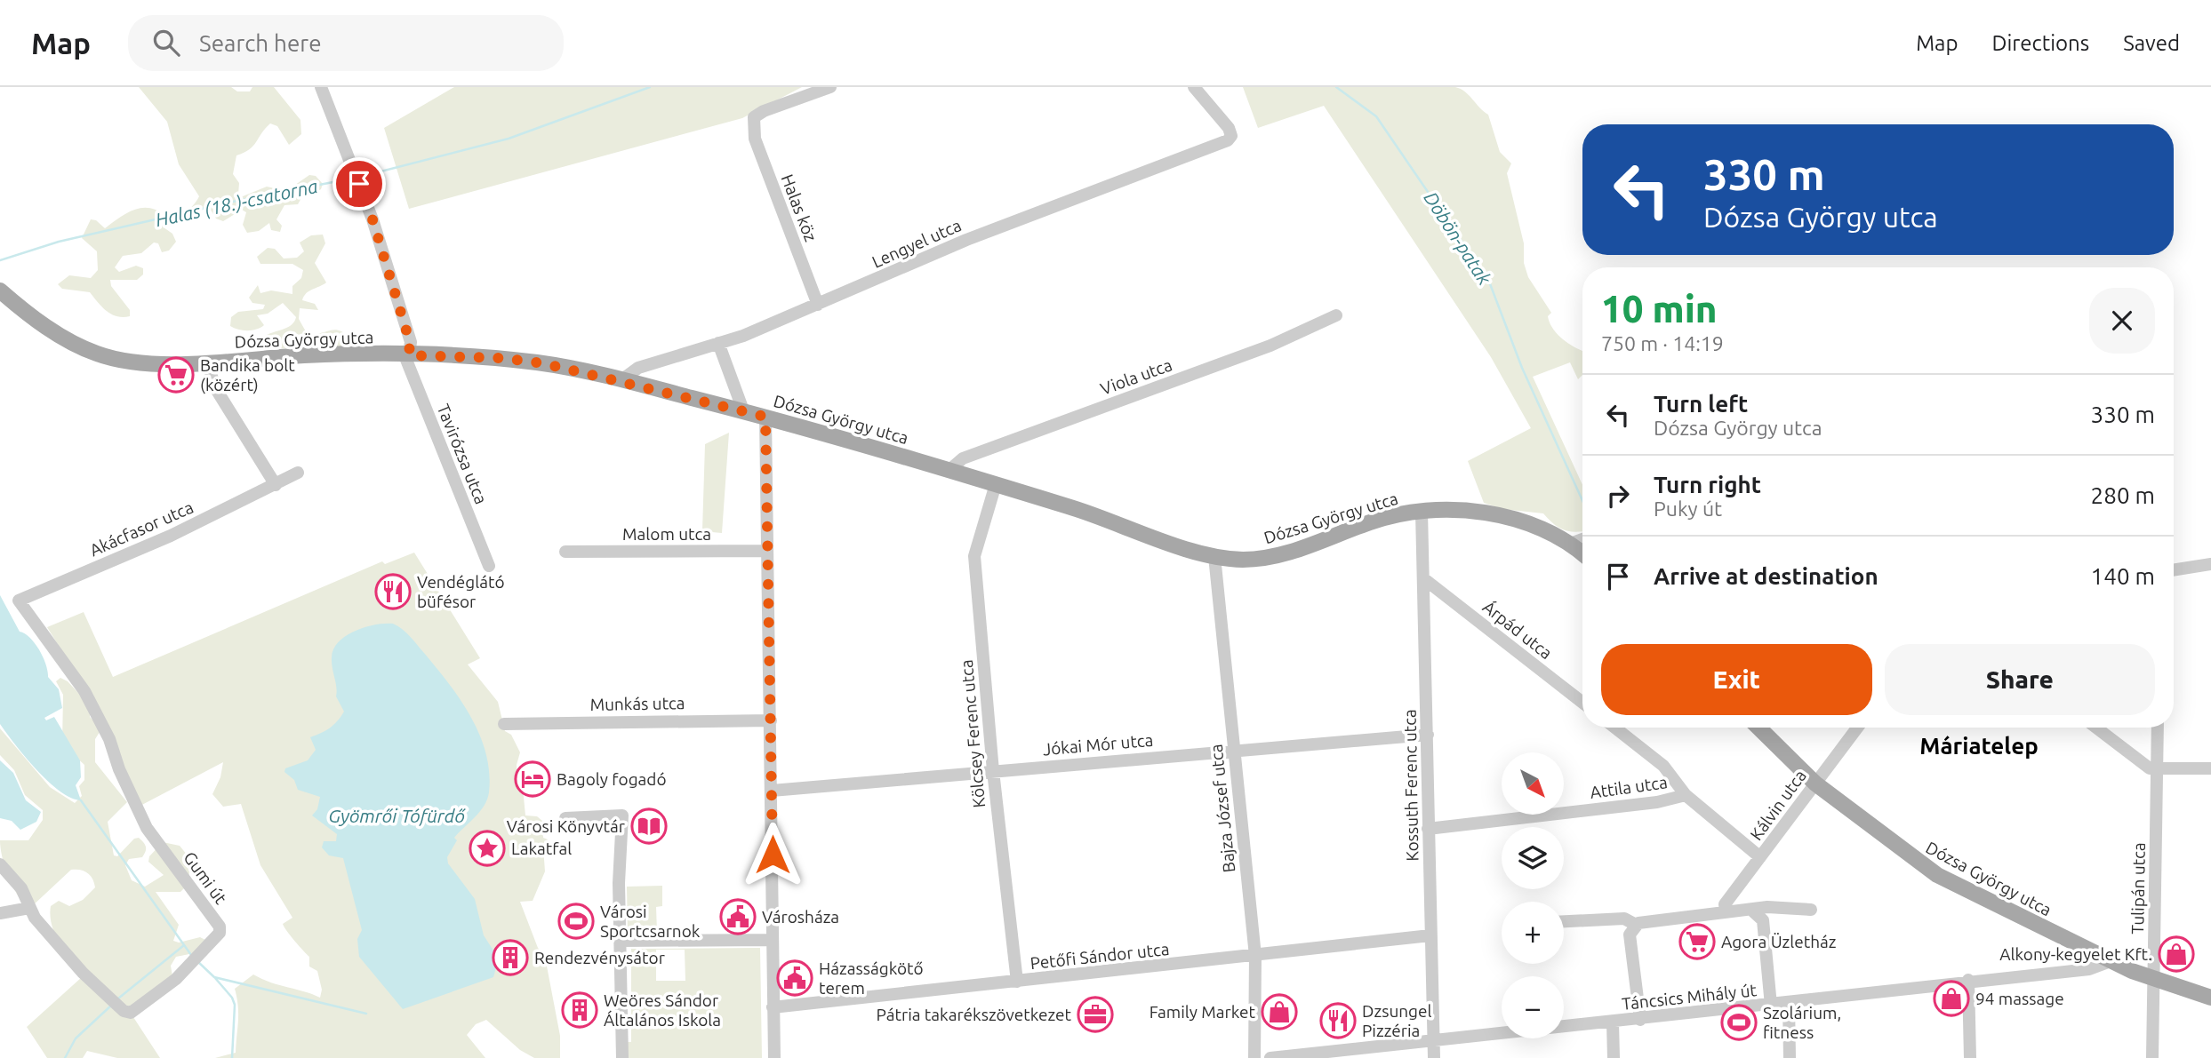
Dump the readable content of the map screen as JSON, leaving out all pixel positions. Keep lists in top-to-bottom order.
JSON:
{
  "streets": {
    "main road": ["Dózsa György utca"],
    "street": [
      "Halas köz",
      "Lengyel utca",
      "Viola utca",
      "Tavirózsa utca",
      "Akácfasor utca",
      "Malom utca",
      "Árpád utca",
      "Munkás utca",
      "Kölcsey Ferenc utca",
      "Jókai Mór utca",
      "Kossuth Ferenc utca",
      "Attila utca",
      "Kálvin utca",
      "Bajza József utca",
      "Gumi út",
      "Tulipán utca",
      "Petőfi Sándor utca",
      "Táncsics Mihály út"
    ]
  },
  "crossings": [
    ["Halas köz", "Lengyel utca"],
    ["Lengyel utca", "Dózsa György utca"],
    ["Dózsa György utca", "Viola utca"],
    ["Dózsa György utca", "Tavirózsa utca"],
    ["Dózsa György utca", "Kölcsey Ferenc utca"],
    ["Dózsa György utca", "Kossuth Ferenc utca"],
    ["Dózsa György utca", "Kálvin utca"],
    ["Dózsa György utca", "Bajza József utca"],
    ["Dózsa György utca", "Tulipán utca"],
    ["Dózsa György utca", "Táncsics Mihály út"],
    ["Akácfasor utca", "Gumi út"],
    ["Árpád utca", "Kossuth Ferenc utca"],
    ["Kölcsey Ferenc utca", "Jókai Mór utca"],
    ["Kölcsey Ferenc utca", "Petőfi Sándor utca"],
    ["Jókai Mór utca", "Kossuth Ferenc utca"],
    ["Jókai Mór utca", "Bajza József utca"],
    ["Kossuth Ferenc utca", "Attila utca"],
    ["Kossuth Ferenc utca", "Petőfi Sándor utca"],
    ["Kossuth Ferenc utca", "Táncsics Mihály út"],
    ["Bajza József utca", "Petőfi Sándor utca"]
  ],
  "districts": ["Máriatelep"],
  "water": ["Halas (18.)-csatorna", "Döbön-patak", "Gyömrői Tófürdő"],
  "places": {
    "supermarket": ["Bandika bolt (közért)", "Agora Üzletház"],
    "restaurant": ["Vendéglátó büfésor", "Dzsungel Pizzéria"],
    "hotel": ["Bagoly fogadó"],
    "library": ["Városi Könyvtár"],
    "place": ["Lakatfal"],
    "public building": ["Városháza", "Házasságkötő terem"],
    "sports": ["Városi Sportcsarnok", "Szolárium, fitness"],
    "shop": ["Alkony-kegyelet Kft.", "94 massage", "Family Market"],
    "building": ["Rendezvénysátor", "Weöres Sándor Általános Iskola"],
    "office": ["Pátria takarékszövetkezet"]
  },
  "north": "bottom right",
  "page": {
    "header": "Map",
    "search": "Search here",
    "nav": ["Map", "Directions", "Saved"],
    "turn": ["330 m", "Dózsa György utca"],
    "heading": ["10 min", "750 m · 14:19"],
    "list": [
      {
        "name": "Turn left",
        "note": "Dózsa György utca",
        "value": "330 m"
      },
      {
        "name": "Turn right",
        "note": "Puky út",
        "value": "280 m"
      },
      {
        "name": "Arrive at destination",
        "value": "140 m"
      }
    ],
    "buttons": ["Exit", "Share"],
    "map_buttons": ["+", "−"]
  }
}
